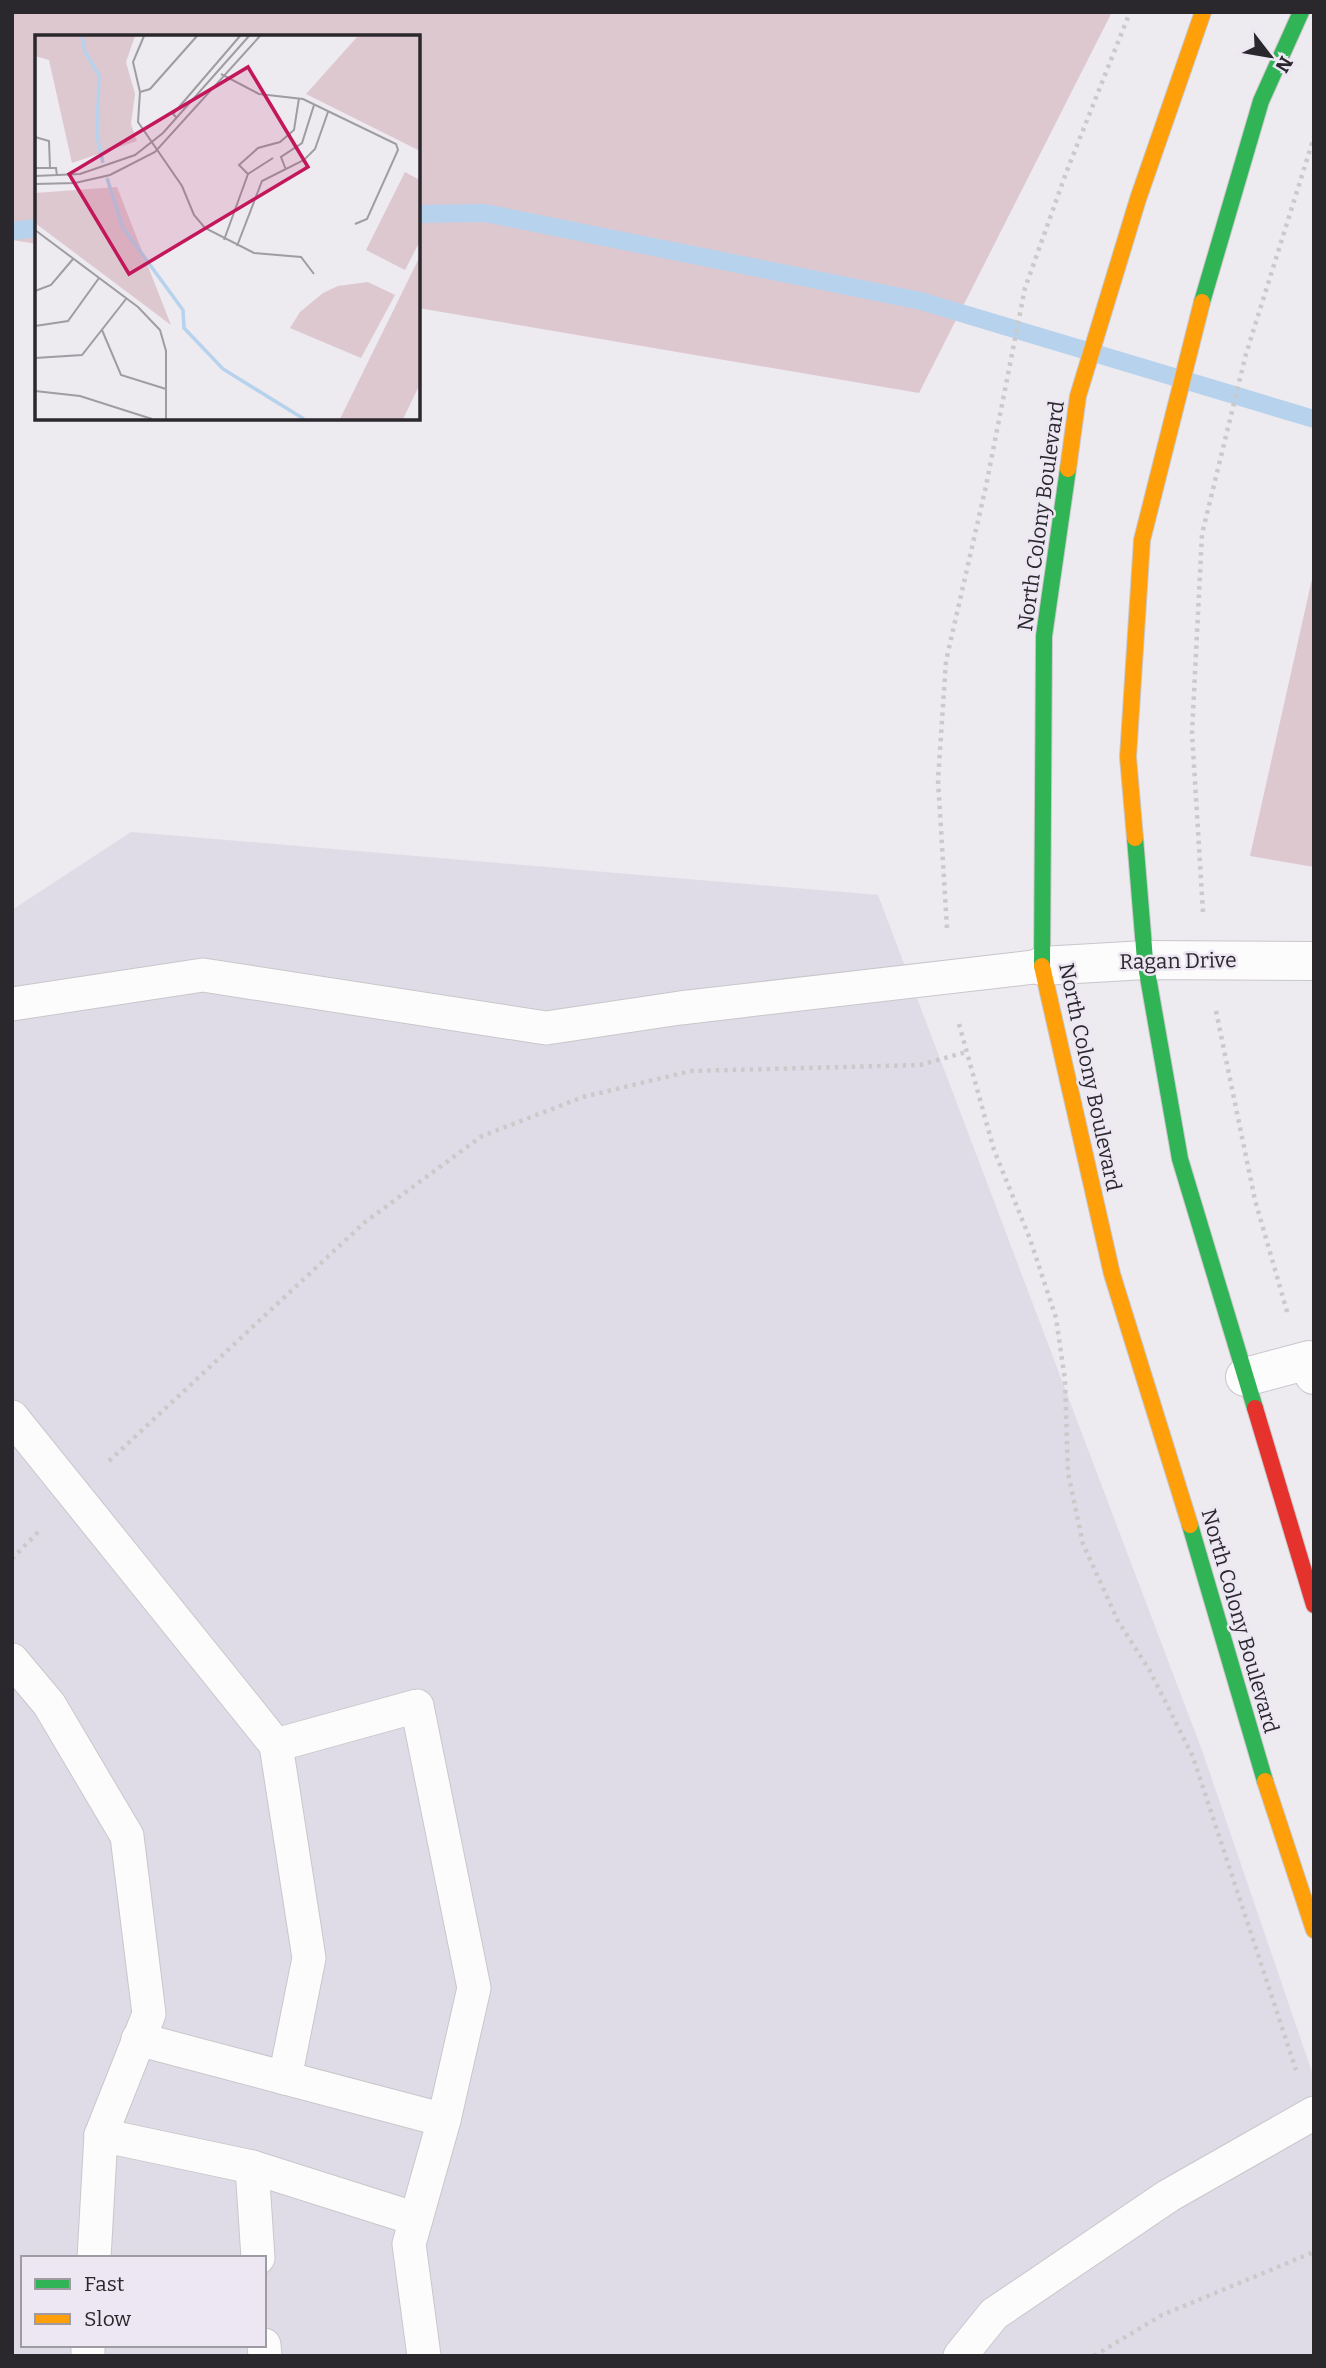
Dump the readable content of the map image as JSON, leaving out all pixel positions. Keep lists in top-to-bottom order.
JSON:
{
  "streets": {
    "main road": ["North Colony Boulevard"],
    "street": ["Ragan Drive"]
  },
  "crossings": [
    ["North Colony Boulevard", "Ragan Drive"]
  ],
  "legend": ["Fast", "Slow"],
  "north": "bottom right"
}
